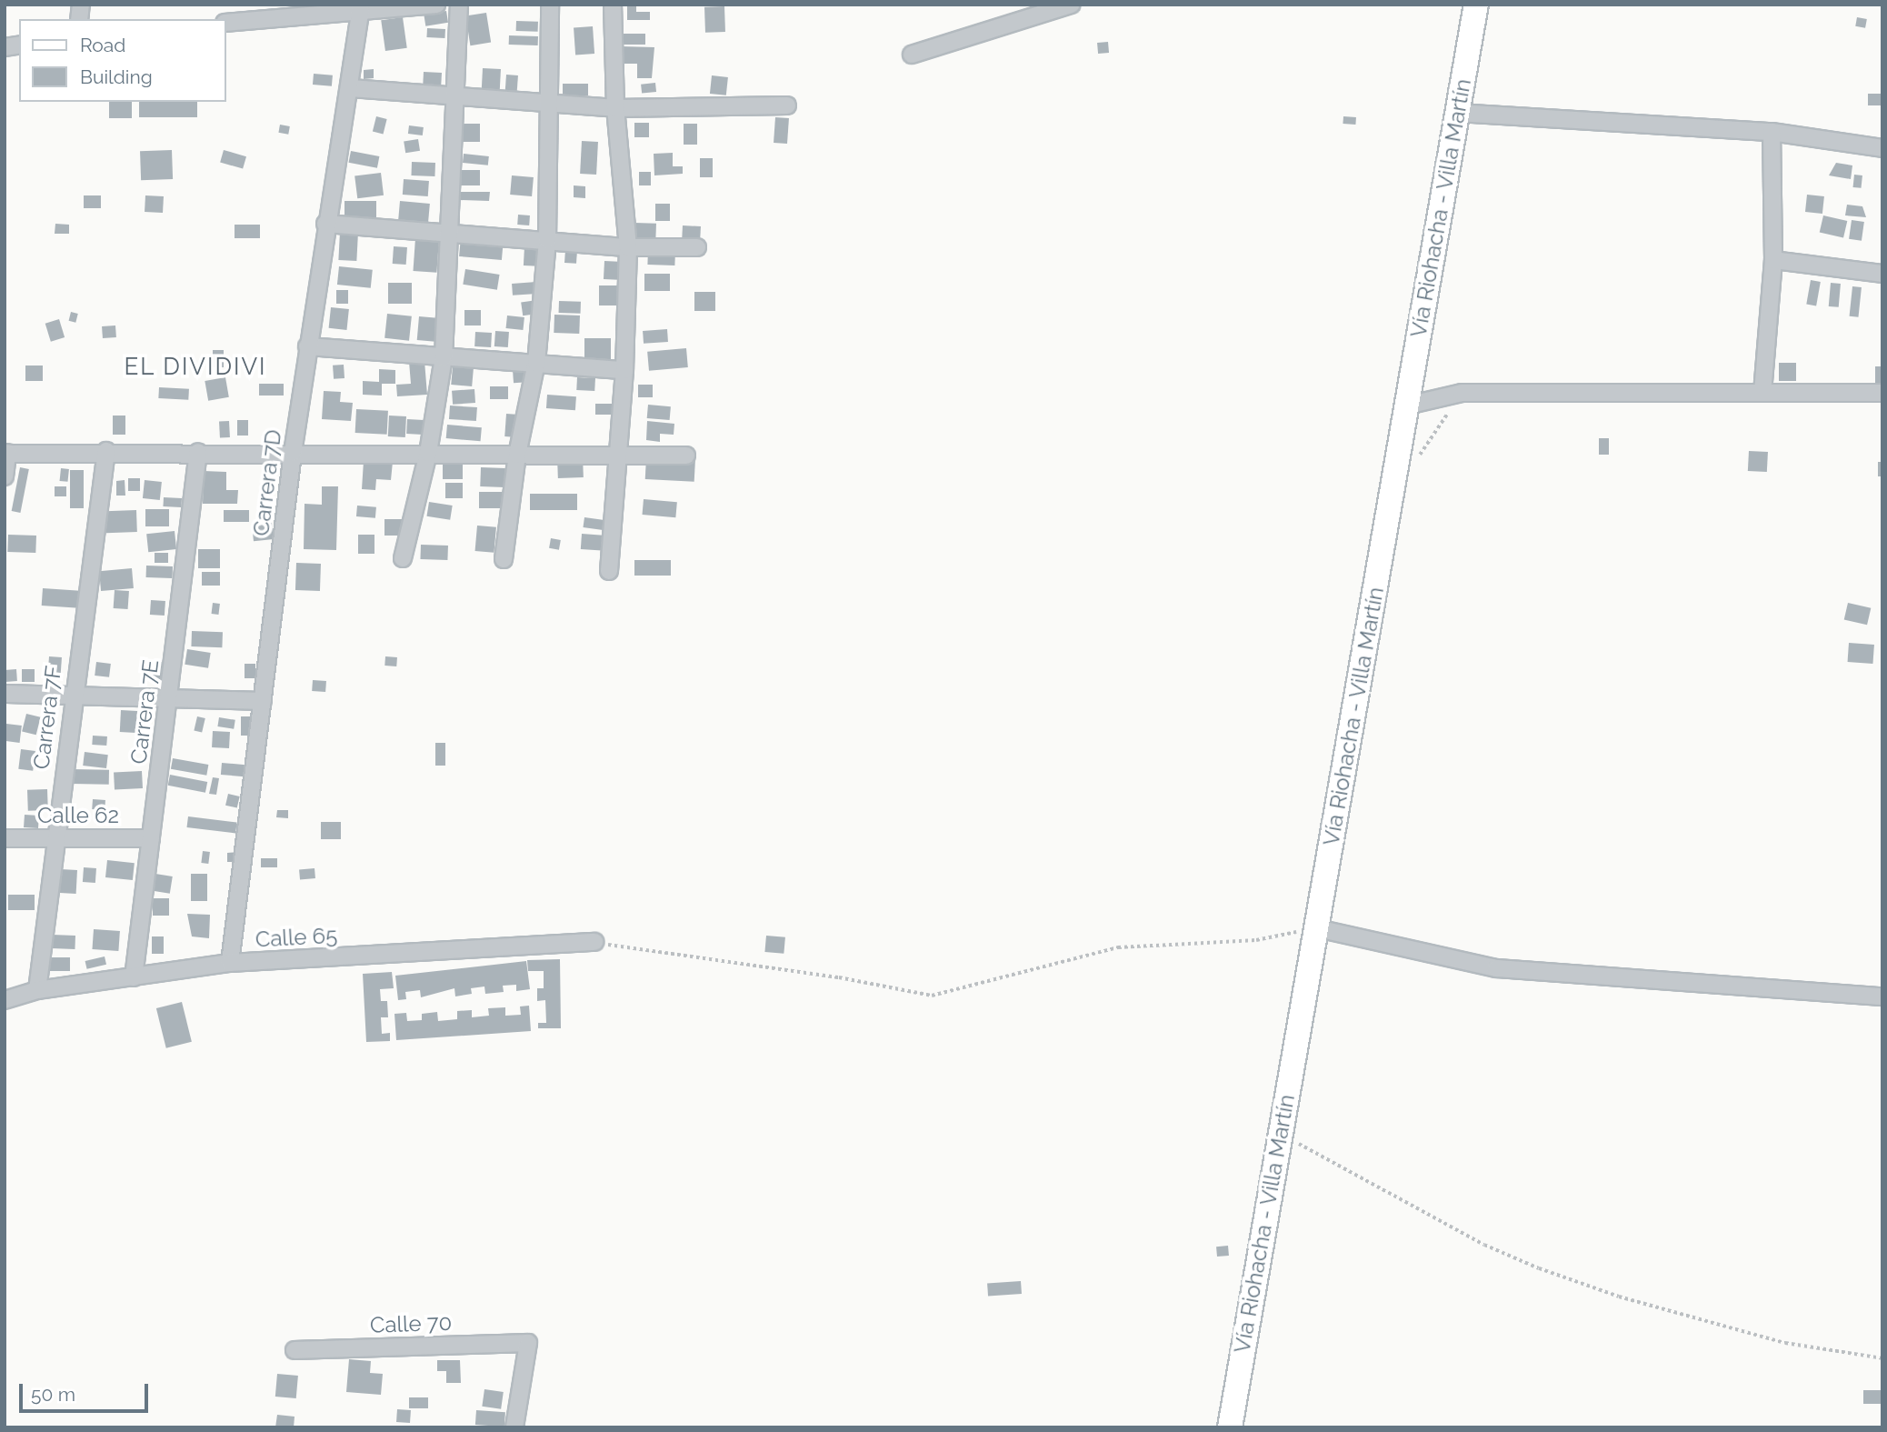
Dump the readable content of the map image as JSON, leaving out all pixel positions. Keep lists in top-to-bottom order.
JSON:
{
  "streets": {
    "main road": ["Vía Riohacha - Villa Martín"],
    "street": [
      "Carrera 7D",
      "Carrera 7E",
      "Carrera 7F",
      "Calle 62",
      "Calle 65",
      "Calle 70"
    ]
  },
  "crossings": [
    ["Carrera 7D", "Calle 65"],
    ["Carrera 7E", "Calle 62"],
    ["Carrera 7E", "Calle 65"],
    ["Carrera 7F", "Calle 62"],
    ["Carrera 7F", "Calle 65"]
  ],
  "districts": ["EL DIVIDIVI"],
  "legend": ["Road", "Building"],
  "scale_bar": "50 m"
}
